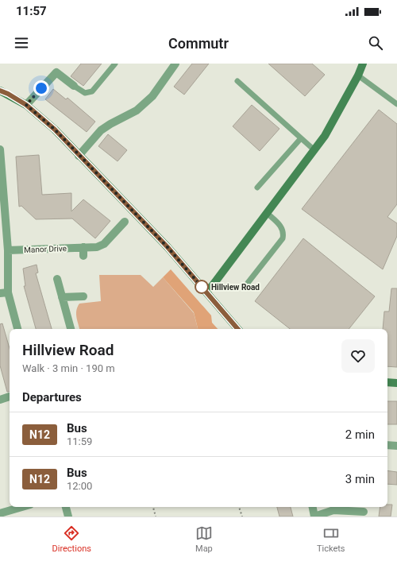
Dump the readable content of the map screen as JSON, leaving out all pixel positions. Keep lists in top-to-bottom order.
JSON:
{
  "streets": {
    "street": ["Manor Drive"]
  },
  "places": ["Hillview Road"],
  "lines": ["bus line N12"],
  "page": {
    "status": "11:57",
    "header": "Commutr",
    "heading": [
      ["Hillview Road", "Walk · 3 min · 190 m"],
      "Departures"
    ],
    "list": [
      {
        "mark": "N12",
        "name": "Bus",
        "note": "11:59",
        "value": "2 min"
      },
      {
        "mark": "N12",
        "name": "Bus",
        "note": "12:00",
        "value": "3 min"
      }
    ],
    "tabs": ["Directions", "Map", "Tickets"]
  }
}
